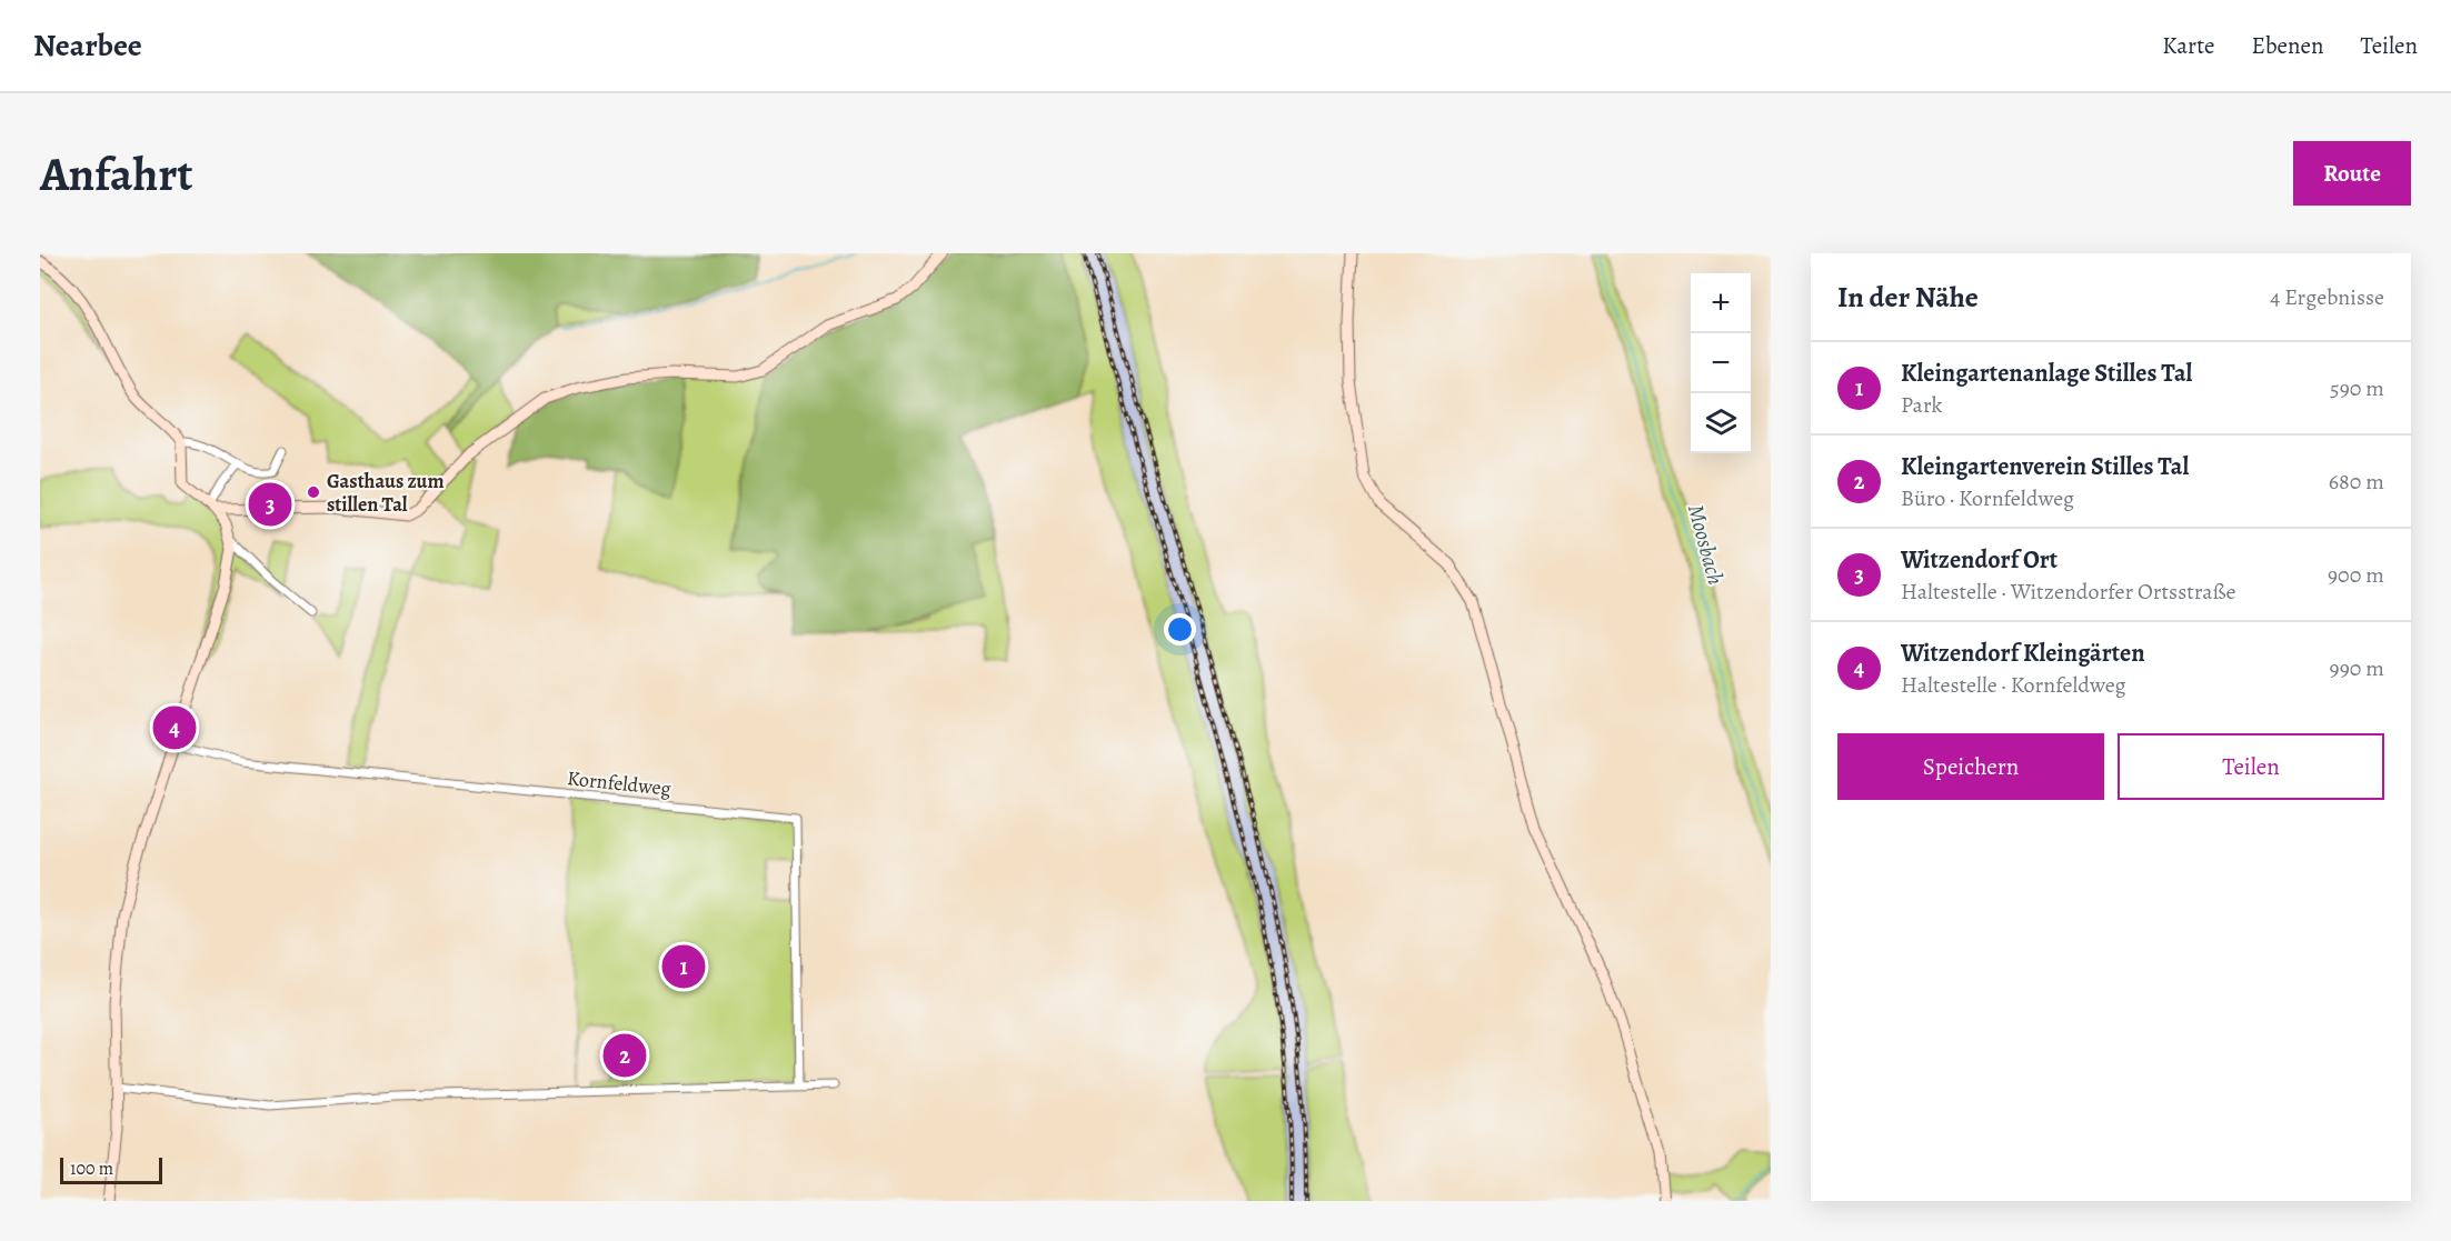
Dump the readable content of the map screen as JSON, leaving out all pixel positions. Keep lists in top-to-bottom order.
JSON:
{
  "streets": {
    "street": ["Kornfeldweg"]
  },
  "water": ["Moosbach"],
  "places": ["Gasthaus zum stillen Tal"],
  "scale_bar": "100 m",
  "page": {
    "header": "Nearbee",
    "nav": ["Karte", "Ebenen", "Teilen"],
    "buttons": [
      "Route",
      ["Speichern", "Teilen"]
    ],
    "title": "Anfahrt",
    "heading": ["In der Nähe", "4 Ergebnisse"],
    "map_buttons": ["+", "−"],
    "list": [
      {
        "mark": "1",
        "name": "Kleingartenanlage Stilles Tal",
        "note": "Park",
        "value": "590 m"
      },
      {
        "mark": "2",
        "name": "Kleingartenverein Stilles Tal",
        "note": "Büro · Kornfeldweg",
        "value": "680 m"
      },
      {
        "mark": "3",
        "name": "Witzendorf Ort",
        "note": "Haltestelle · Witzendorfer Ortsstraße",
        "value": "900 m"
      },
      {
        "mark": "4",
        "name": "Witzendorf Kleingärten",
        "note": "Haltestelle · Kornfeldweg",
        "value": "990 m"
      }
    ],
    "pins": [
      "3",
      "4",
      "1",
      "2"
    ],
    "scale": "100 m"
  }
}
